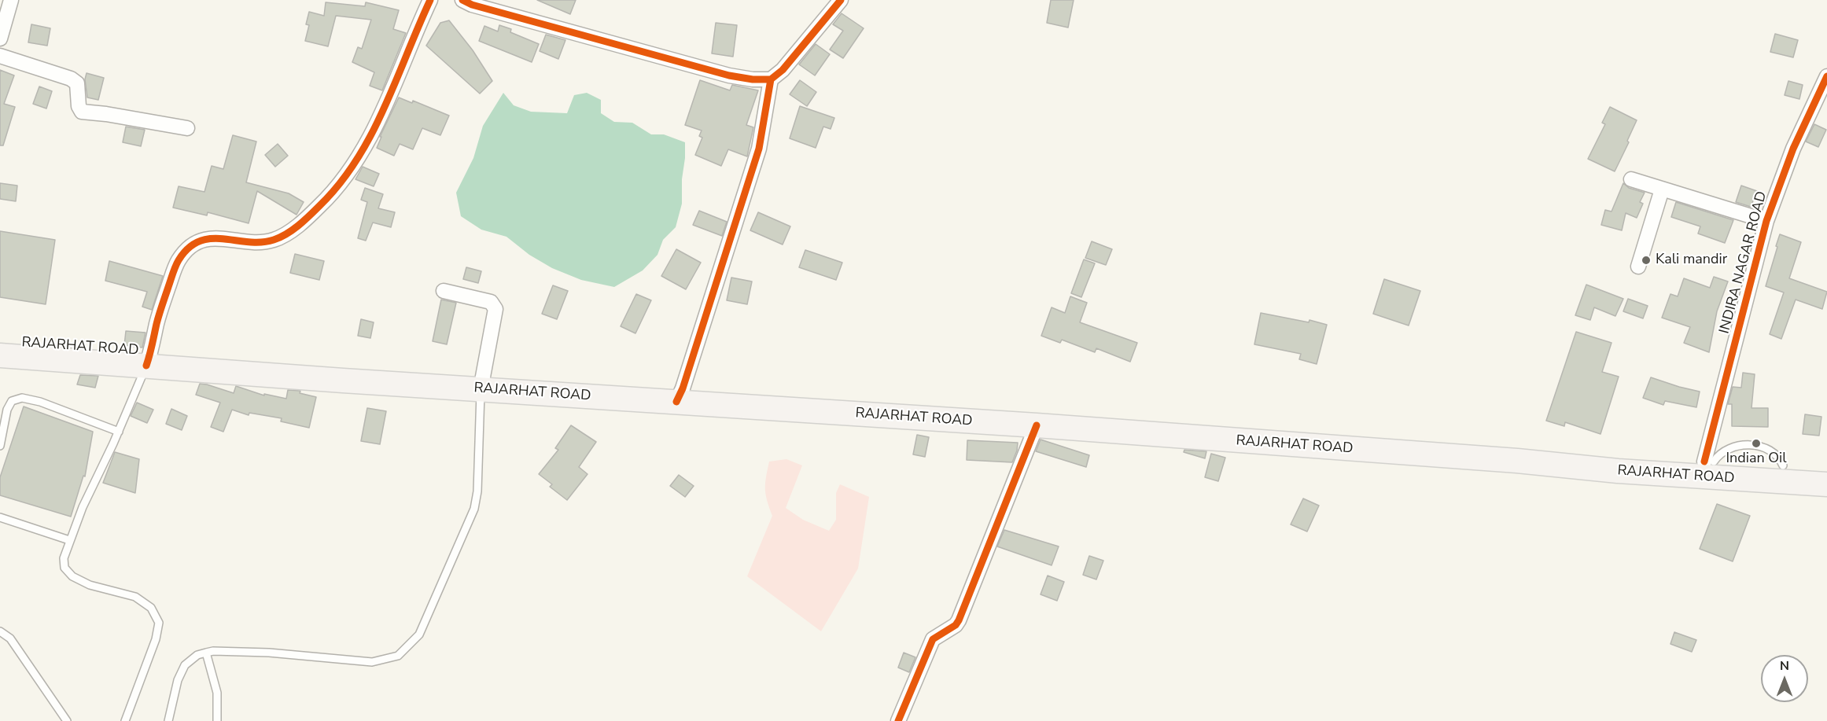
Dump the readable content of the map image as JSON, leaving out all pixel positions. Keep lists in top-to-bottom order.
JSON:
{
  "streets": {
    "main road": ["RAJARHAT ROAD"],
    "street": ["INDIRA NAGAR ROAD"]
  },
  "crossings": [
    ["INDIRA NAGAR ROAD", "RAJARHAT ROAD"]
  ],
  "places": ["Kali mandir", "Indian Oil"],
  "north": "top"
}
